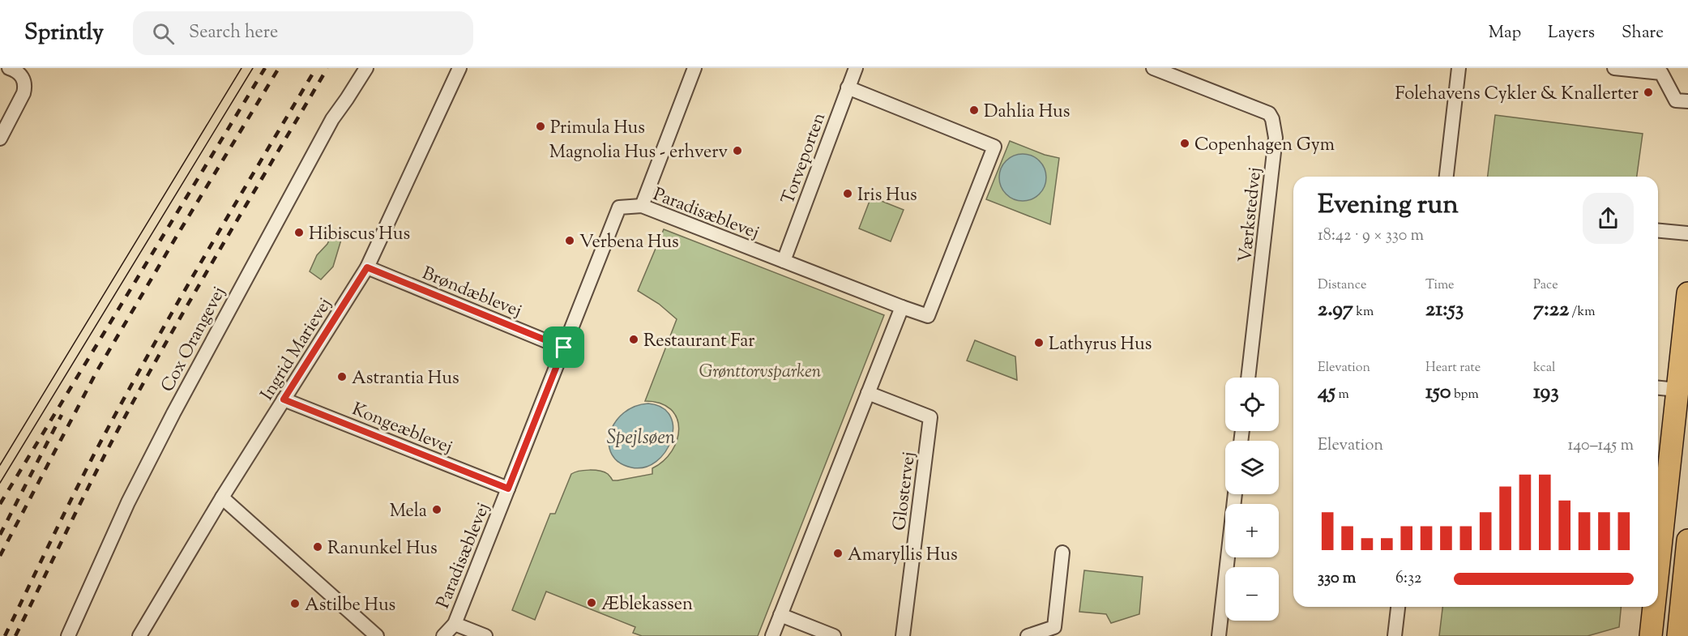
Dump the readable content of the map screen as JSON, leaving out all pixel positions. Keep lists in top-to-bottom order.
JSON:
{
  "streets": {
    "street": [
      "Torveporten",
      "Paradisæblevej",
      "Værkstedvej",
      "Brøndæblevej",
      "Cox Orangevej",
      "Ingrid Marievej",
      "Kongeæblevej",
      "Glostervej"
    ]
  },
  "crossings": [
    ["Torveporten", "Paradisæblevej"],
    ["Paradisæblevej", "Brøndæblevej"],
    ["Paradisæblevej", "Kongeæblevej"],
    ["Brøndæblevej", "Ingrid Marievej"],
    ["Ingrid Marievej", "Kongeæblevej"]
  ],
  "water": ["Spejlsøen"],
  "parks": ["Grønttorvsparken"],
  "places": [
    "Folehavens Cykler & Knallerter",
    "Dahlia Hus",
    "Primula Hus",
    "Copenhagen Gym",
    "Magnolia Hus - erhverv",
    "Iris Hus",
    "Hibiscus Hus",
    "Verbena Hus",
    "Restaurant Far",
    "Lathyrus Hus",
    "Astrantia Hus",
    "Mela",
    "Ranunkel Hus",
    "Amaryllis Hus",
    "Æblekassen",
    "Astilbe Hus"
  ],
  "page": {
    "header": "Sprintly",
    "search": "Search here",
    "nav": ["Map", "Layers", "Share"],
    "heading": ["Evening run", "18:42 · 9 × 330 m"],
    "stats": [
      ["Distance", "2.97 km"],
      ["Time", "21:53"],
      ["Pace", "7:22 /km"],
      ["Elevation", "45 m"],
      ["Heart rate", "150 bpm"],
      ["kcal", "193"]
    ],
    "map_buttons": ["+", "−"],
    "chart": ["Elevation", "140–145 m"],
    "list": [
      {
        "name": "330 m",
        "note": "6:32"
      }
    ]
  }
}
